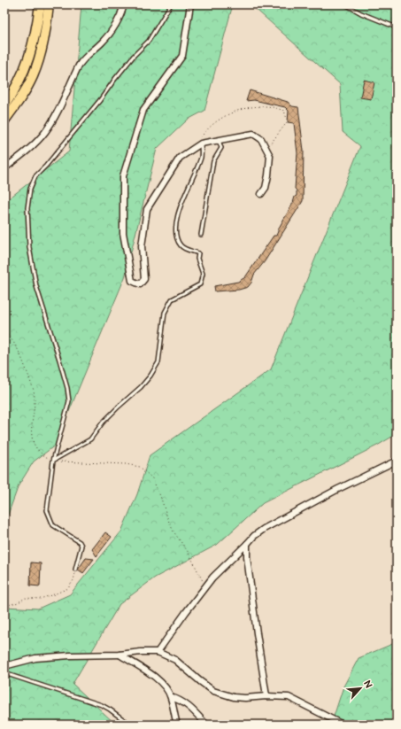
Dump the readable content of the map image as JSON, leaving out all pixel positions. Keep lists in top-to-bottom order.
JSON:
{
  "north": "top right"
}
